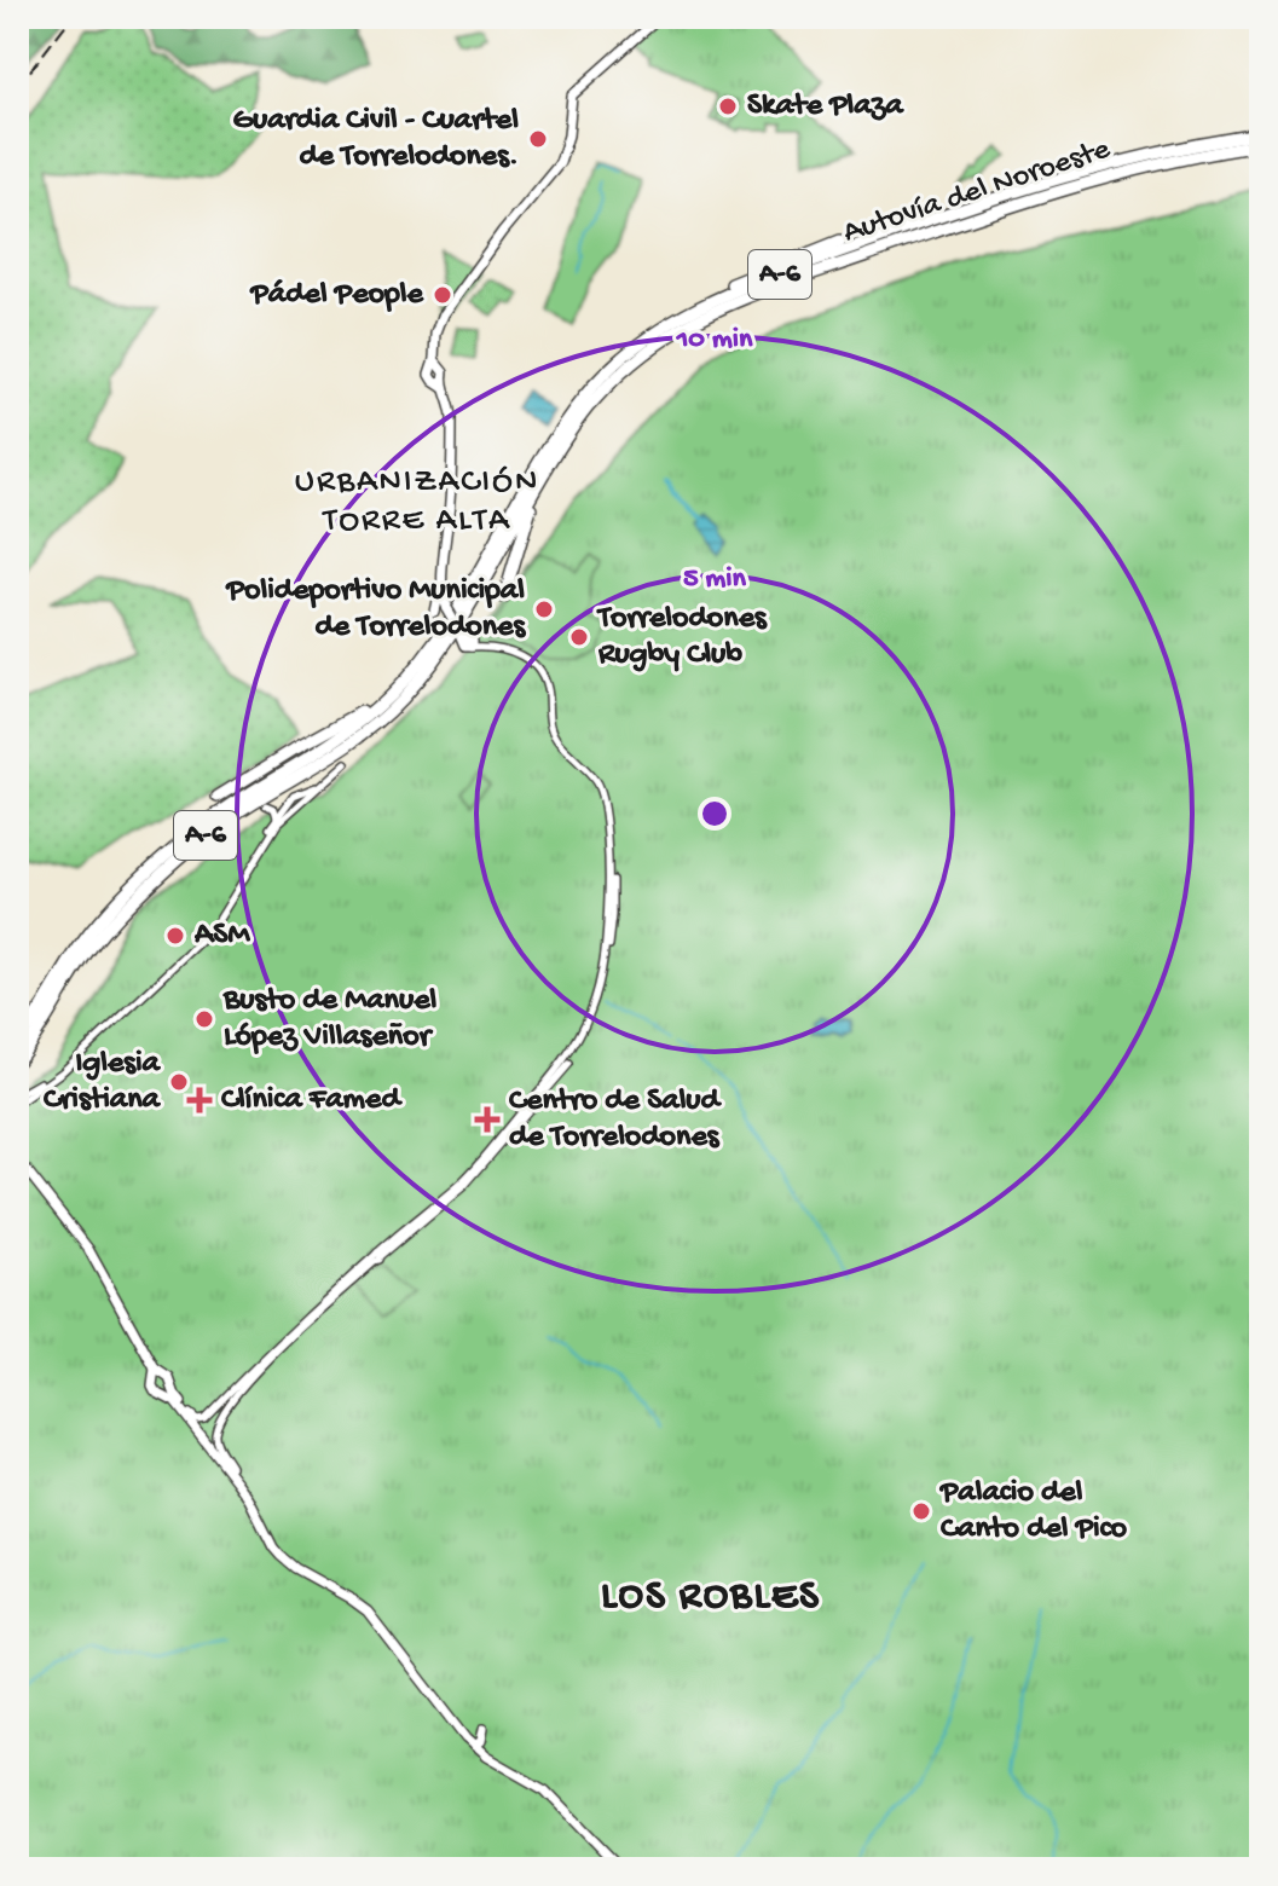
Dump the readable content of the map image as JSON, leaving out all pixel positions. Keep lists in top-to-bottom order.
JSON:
{
  "streets": {
    "highway": ["Autovía del Noroeste", "A-6"]
  },
  "districts": ["URBANIZACIÓN TORRE ALTA", "LOS ROBLES"],
  "places": {
    "other": [
      "Skate Plaza",
      "Guardia Civil - Cuartel de Torrelodones.",
      "Pádel People",
      "Polideportivo Municipal de Torrelodones",
      "Torrelodones Rugby Club",
      "ASM",
      "Busto de Manuel López Villaseñor",
      "Iglesia Cristiana",
      "Palacio del Canto del Pico"
    ],
    "health": ["Clínica Famed", "Centro de Salud de Torrelodones"]
  },
  "rings": ["10 min", "5 min"]
}
